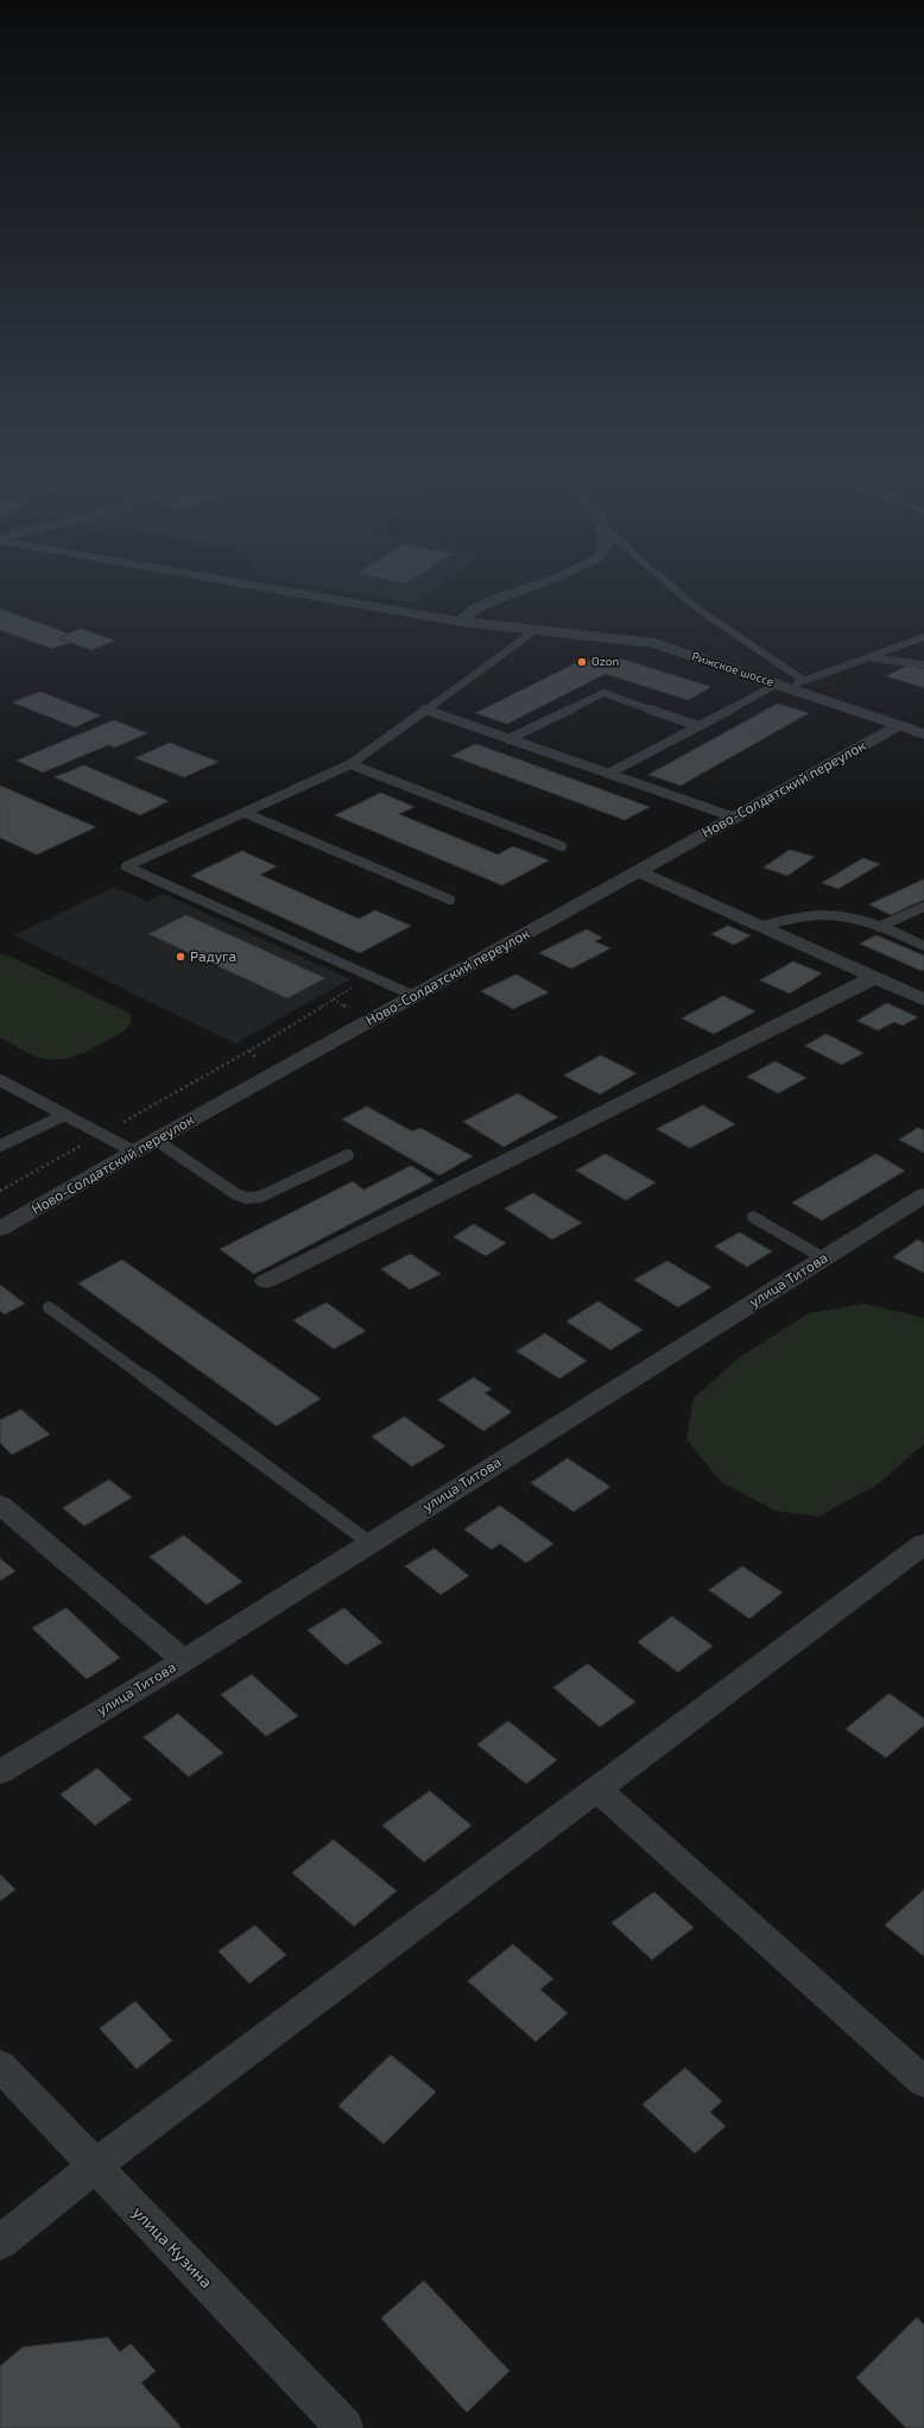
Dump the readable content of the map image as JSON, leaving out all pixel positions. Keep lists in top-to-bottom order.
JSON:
{
  "streets": {
    "street": [
      "Рижское шоссе",
      "Ново-Солдатский переулок",
      "улица Титова",
      "улица Кузина"
    ]
  },
  "crossings": [
    ["Рижское шоссе", "Ново-Солдатский переулок"]
  ],
  "places": ["Ozon", "Радуга"]
}
